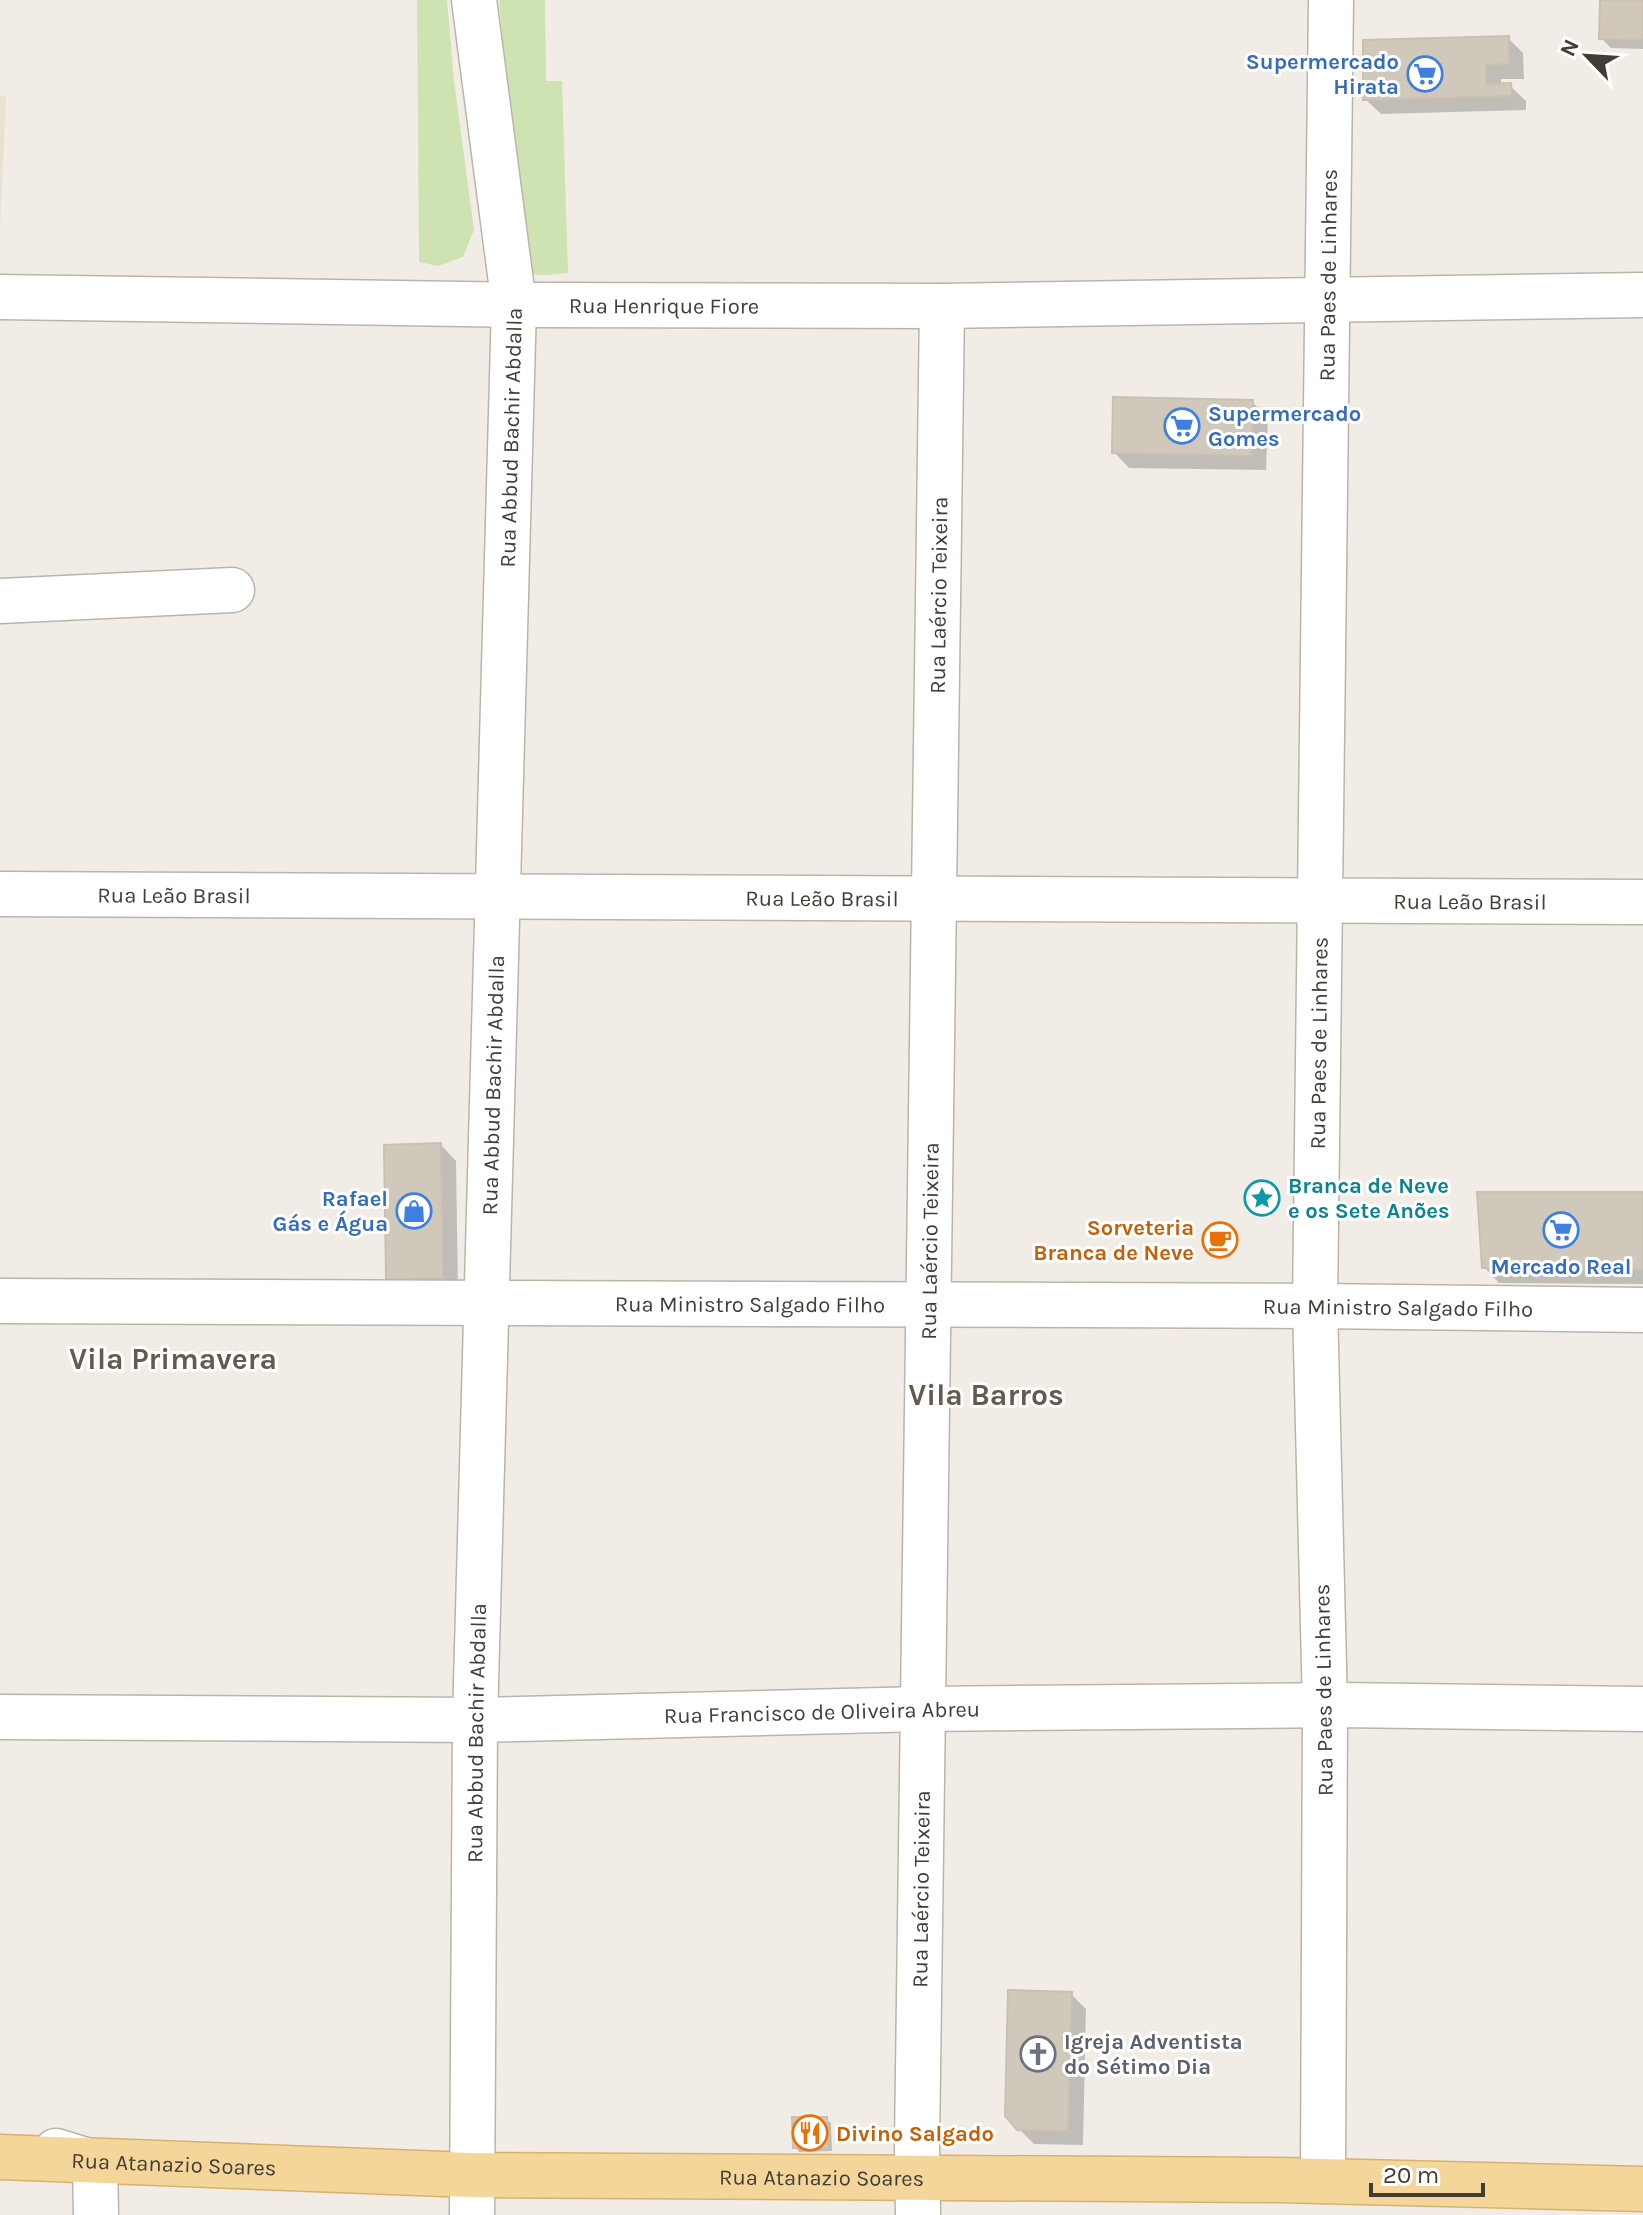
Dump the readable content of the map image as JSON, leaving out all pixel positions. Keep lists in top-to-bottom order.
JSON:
{
  "streets": {
    "main road": ["Rua Atanazio Soares"],
    "street": [
      "Rua Paes de Linhares",
      "Rua Henrique Fiore",
      "Rua Abbud Bachir Abdalla",
      "Rua Laércio Teixeira",
      "Rua Leão Brasil",
      "Rua Ministro Salgado Filho",
      "Rua Francisco de Oliveira Abreu"
    ]
  },
  "crossings": [
    ["Rua Paes de Linhares", "Rua Henrique Fiore"],
    ["Rua Paes de Linhares", "Rua Leão Brasil"],
    ["Rua Paes de Linhares", "Rua Ministro Salgado Filho"],
    ["Rua Paes de Linhares", "Rua Francisco de Oliveira Abreu"],
    ["Rua Paes de Linhares", "Rua Atanazio Soares"],
    ["Rua Henrique Fiore", "Rua Abbud Bachir Abdalla"],
    ["Rua Henrique Fiore", "Rua Laércio Teixeira"],
    ["Rua Abbud Bachir Abdalla", "Rua Leão Brasil"],
    ["Rua Abbud Bachir Abdalla", "Rua Ministro Salgado Filho"],
    ["Rua Abbud Bachir Abdalla", "Rua Francisco de Oliveira Abreu"],
    ["Rua Abbud Bachir Abdalla", "Rua Atanazio Soares"],
    ["Rua Laércio Teixeira", "Rua Leão Brasil"],
    ["Rua Laércio Teixeira", "Rua Ministro Salgado Filho"],
    ["Rua Laércio Teixeira", "Rua Francisco de Oliveira Abreu"],
    ["Rua Laércio Teixeira", "Rua Atanazio Soares"]
  ],
  "districts": ["Vila Primavera", "Vila Barros"],
  "places": {
    "supermarket": ["Supermercado Hirata", "Supermercado Gomes", "Mercado Real"],
    "place": ["Branca de Neve e os Sete Anões"],
    "shop": ["Rafael Gás e Água"],
    "cafe": ["Sorveteria Branca de Neve"],
    "church": ["Igreja Adventista do Sétimo Dia"],
    "restaurant": ["Divino Salgado"]
  },
  "scale_bar": "20 m",
  "north": "top left"
}
